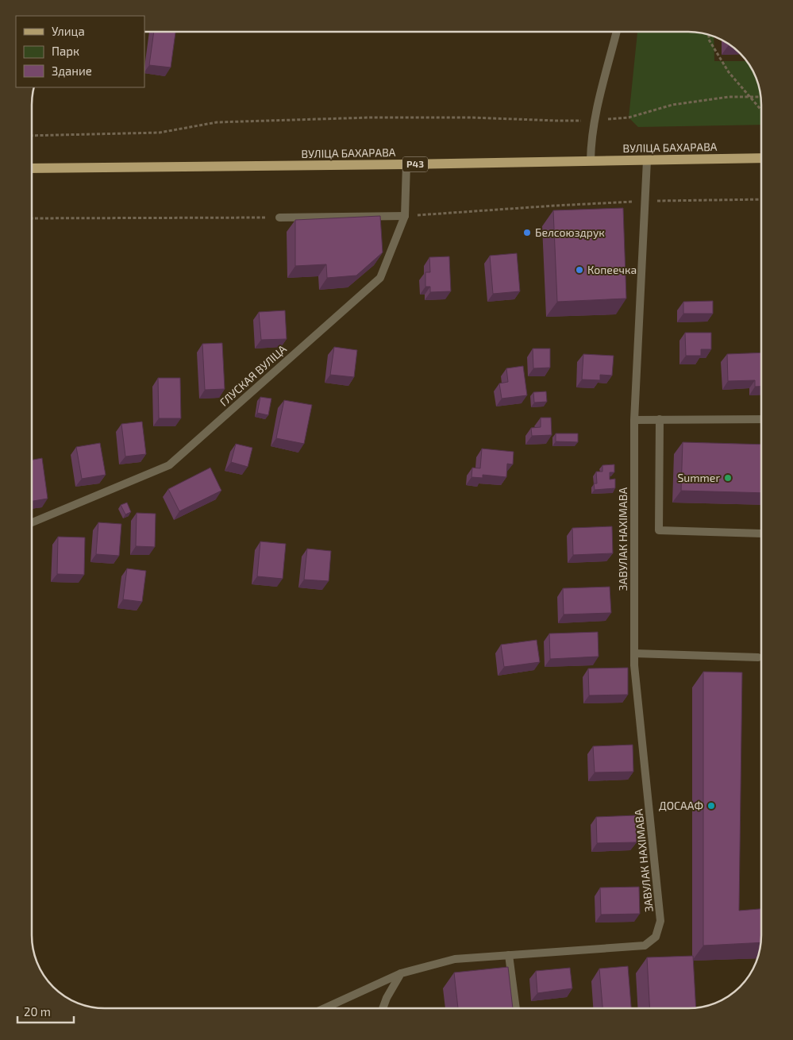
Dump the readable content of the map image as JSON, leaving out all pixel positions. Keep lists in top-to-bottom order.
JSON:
{
  "streets": {
    "main road": ["ВУЛІЦА БАХАРАВА", "Р43"],
    "street": ["ГЛУСКАЯ ВУЛІЦА", "ЗАВУЛАК НАХІМАВА"]
  },
  "crossings": [
    ["ВУЛІЦА БАХАРАВА", "ГЛУСКАЯ ВУЛІЦА"],
    ["ВУЛІЦА БАХАРАВА", "ЗАВУЛАК НАХІМАВА"]
  ],
  "places": [
    "Белсоюздрук",
    "Копеечка",
    "Summer",
    "ДОСААФ"
  ],
  "legend": ["Улица", "Парк", "Здание"],
  "scale_bar": "20 m"
}
